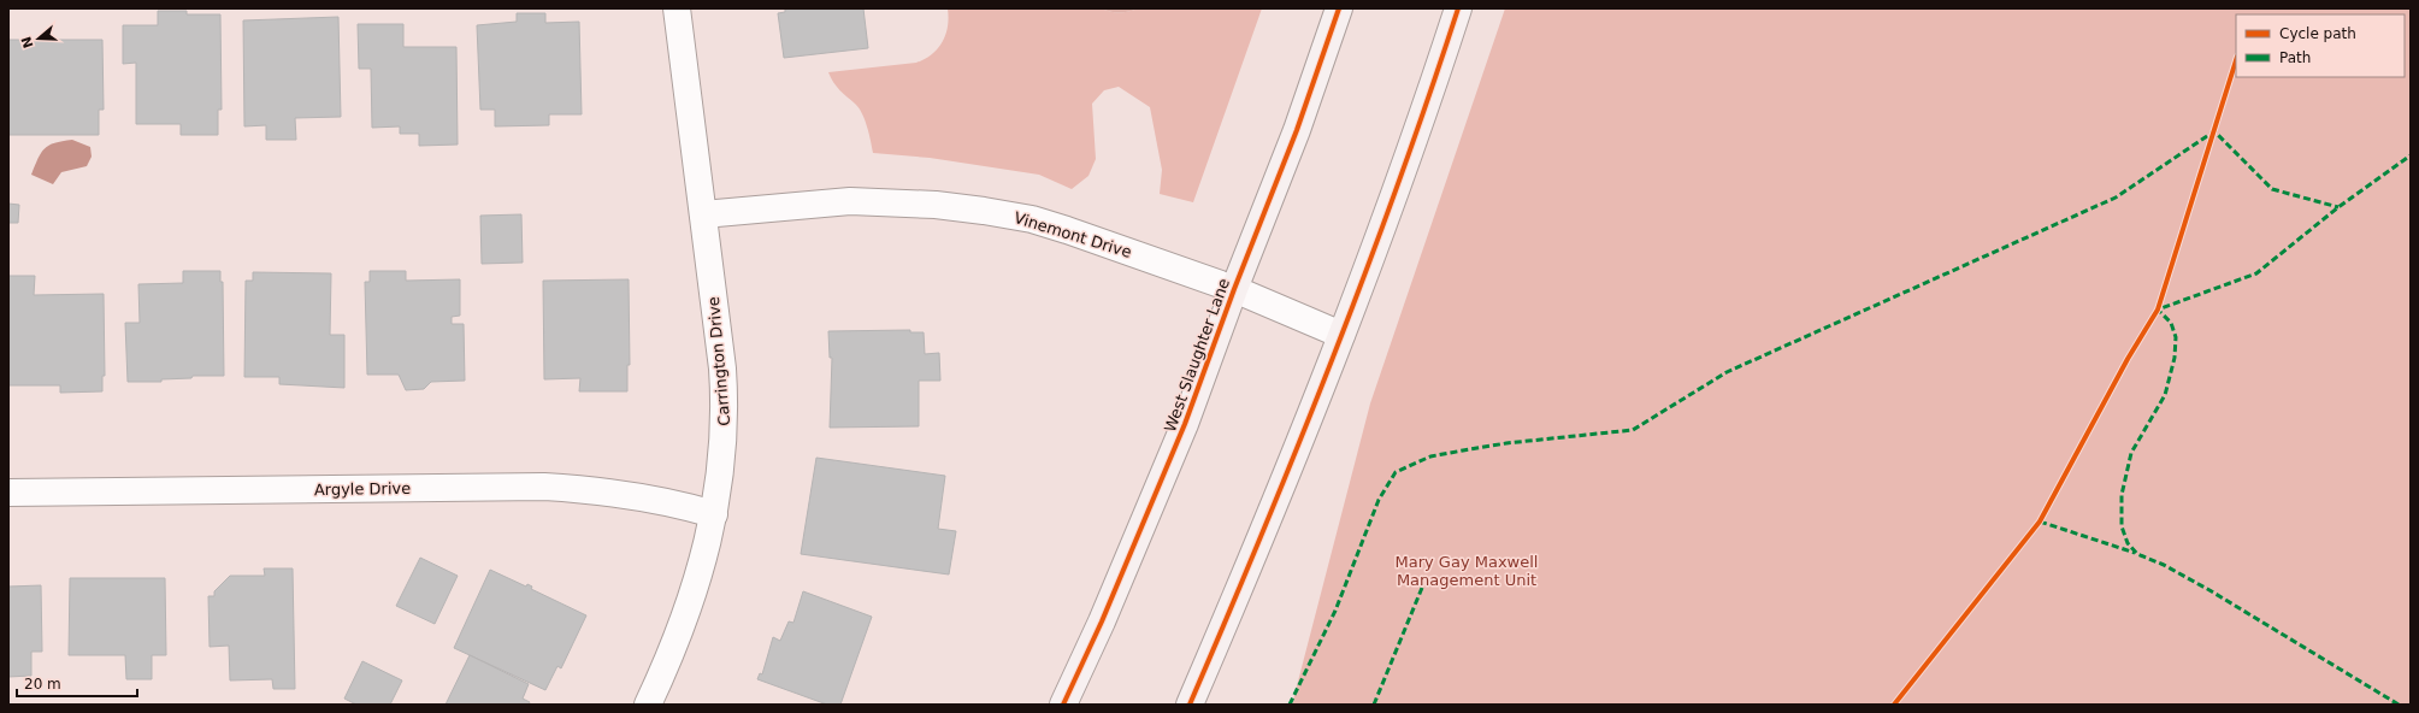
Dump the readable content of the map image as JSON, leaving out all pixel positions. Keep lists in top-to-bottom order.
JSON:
{
  "streets": {
    "main road": ["West Slaughter Lane"],
    "street": ["Vinemont Drive", "Carrington Drive", "Argyle Drive"]
  },
  "crossings": [
    ["Vinemont Drive", "West Slaughter Lane"],
    ["Vinemont Drive", "Carrington Drive"],
    ["Carrington Drive", "Argyle Drive"]
  ],
  "parks": ["Mary Gay Maxwell Management Unit"],
  "legend": ["Cycle path", "Path"],
  "scale_bar": "20 m",
  "north": "left"
}
